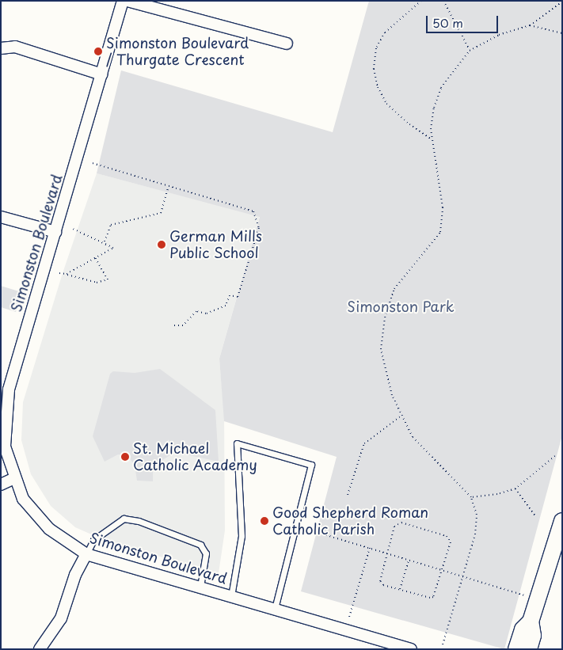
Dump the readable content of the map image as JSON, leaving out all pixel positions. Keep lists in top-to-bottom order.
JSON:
{
  "streets": {
    "street": ["Simonston Boulevard"]
  },
  "parks": ["Simonston Park"],
  "places": [
    "Simonston Boulevard / Thurgate Crescent",
    "German Mills Public School",
    "St. Michael Catholic Academy",
    "Good Shepherd Roman Catholic Parish"
  ],
  "scale_bar": "50 m"
}
